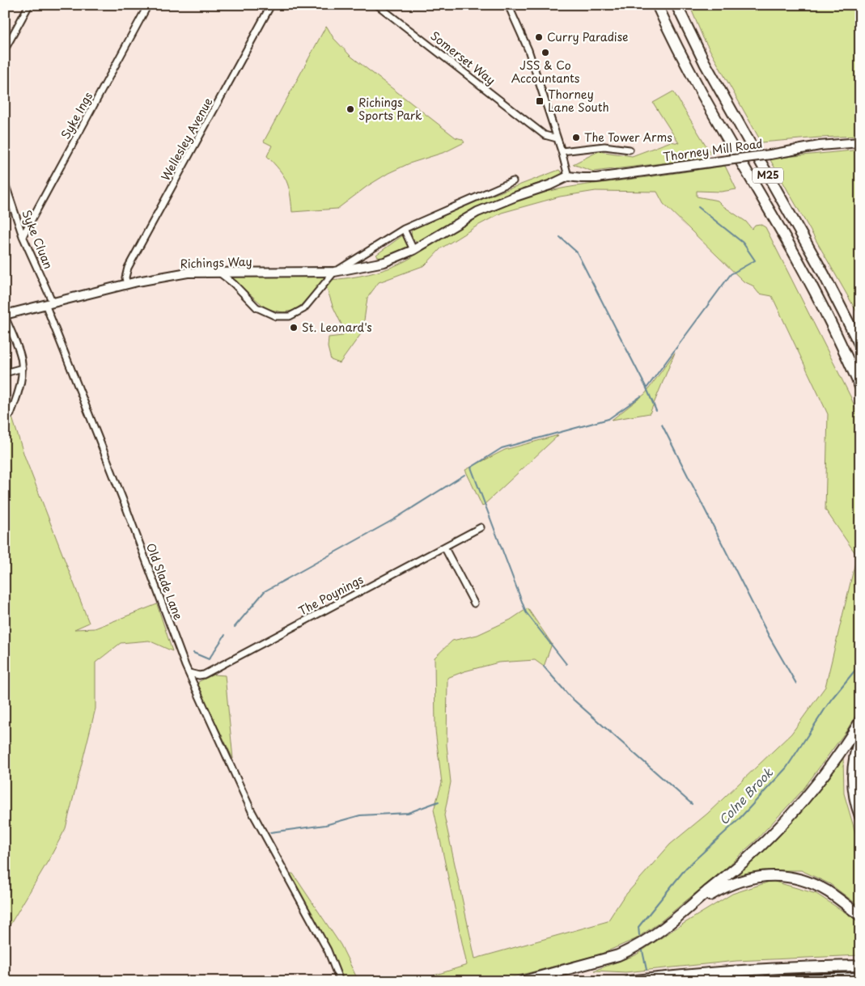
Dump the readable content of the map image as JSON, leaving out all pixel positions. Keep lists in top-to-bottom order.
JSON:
{
  "streets": {
    "highway": ["M25"],
    "street": [
      "Somerset Way",
      "Syke Ings",
      "Wellesley Avenue",
      "Thorney Mill Road",
      "Syke Cluan",
      "Richings Way",
      "Old Slade Lane",
      "The Poynings"
    ]
  },
  "crossings": [
    ["Syke Ings", "Syke Cluan"],
    ["Wellesley Avenue", "Richings Way"],
    ["Thorney Mill Road", "Richings Way"],
    ["Syke Cluan", "Richings Way"],
    ["Syke Cluan", "Old Slade Lane"],
    ["Richings Way", "Old Slade Lane"],
    ["Old Slade Lane", "The Poynings"]
  ],
  "water": ["Colne Brook"],
  "places": {
    "other": [
      "Curry Paradise",
      "JSS & Co Accountants",
      "Richings Sports Park",
      "The Tower Arms",
      "St. Leonard's"
    ],
    "transit": ["Thorney Lane South"]
  }
}
